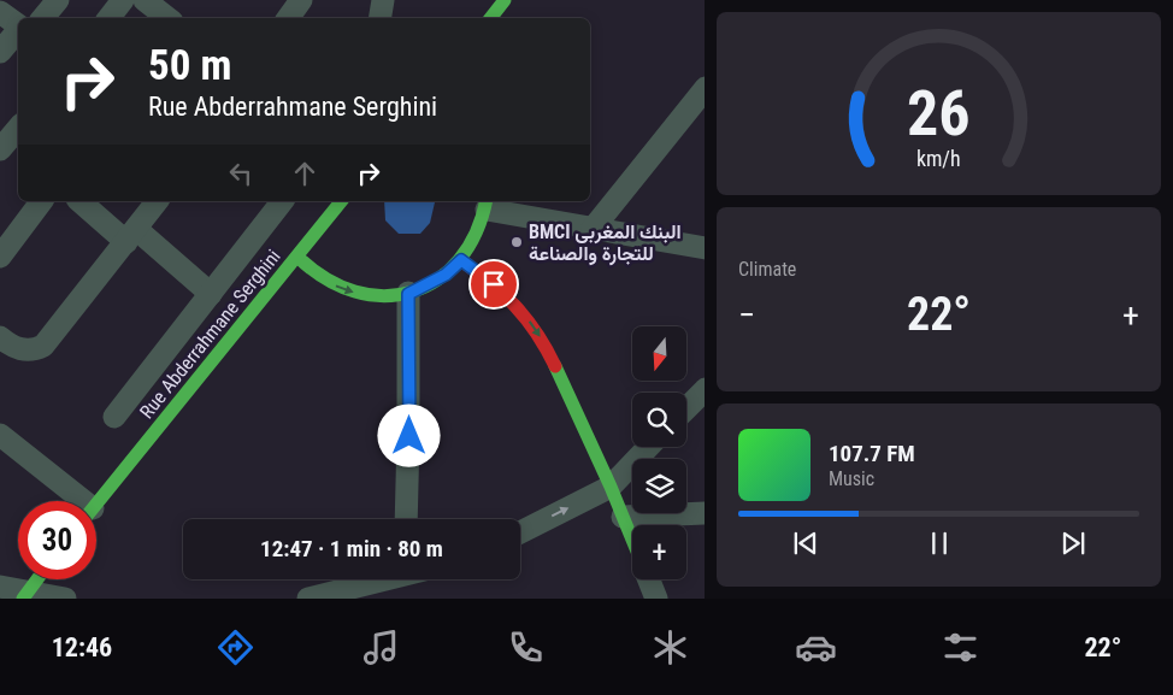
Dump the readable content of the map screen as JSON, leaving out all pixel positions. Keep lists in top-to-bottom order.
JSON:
{
  "streets": {
    "street": ["Rue Abderrahmane Serghini"]
  },
  "places": ["BMCI البنك المغربي للتجارة والصناعة"],
  "north": "bottom",
  "page": {
    "turn": ["50 m", "Rue Abderrahmane Serghini"],
    "tile": "Climate",
    "heat": ["−", "22°", "+"],
    "map_buttons": "+",
    "song": ["107.7 FM", "Music"],
    "limit": "30",
    "trip": "12:47 · 1 min · 80 m",
    "tabs": ["12:46", "22°"],
    "gauge": ["26", "km/h"]
  }
}
